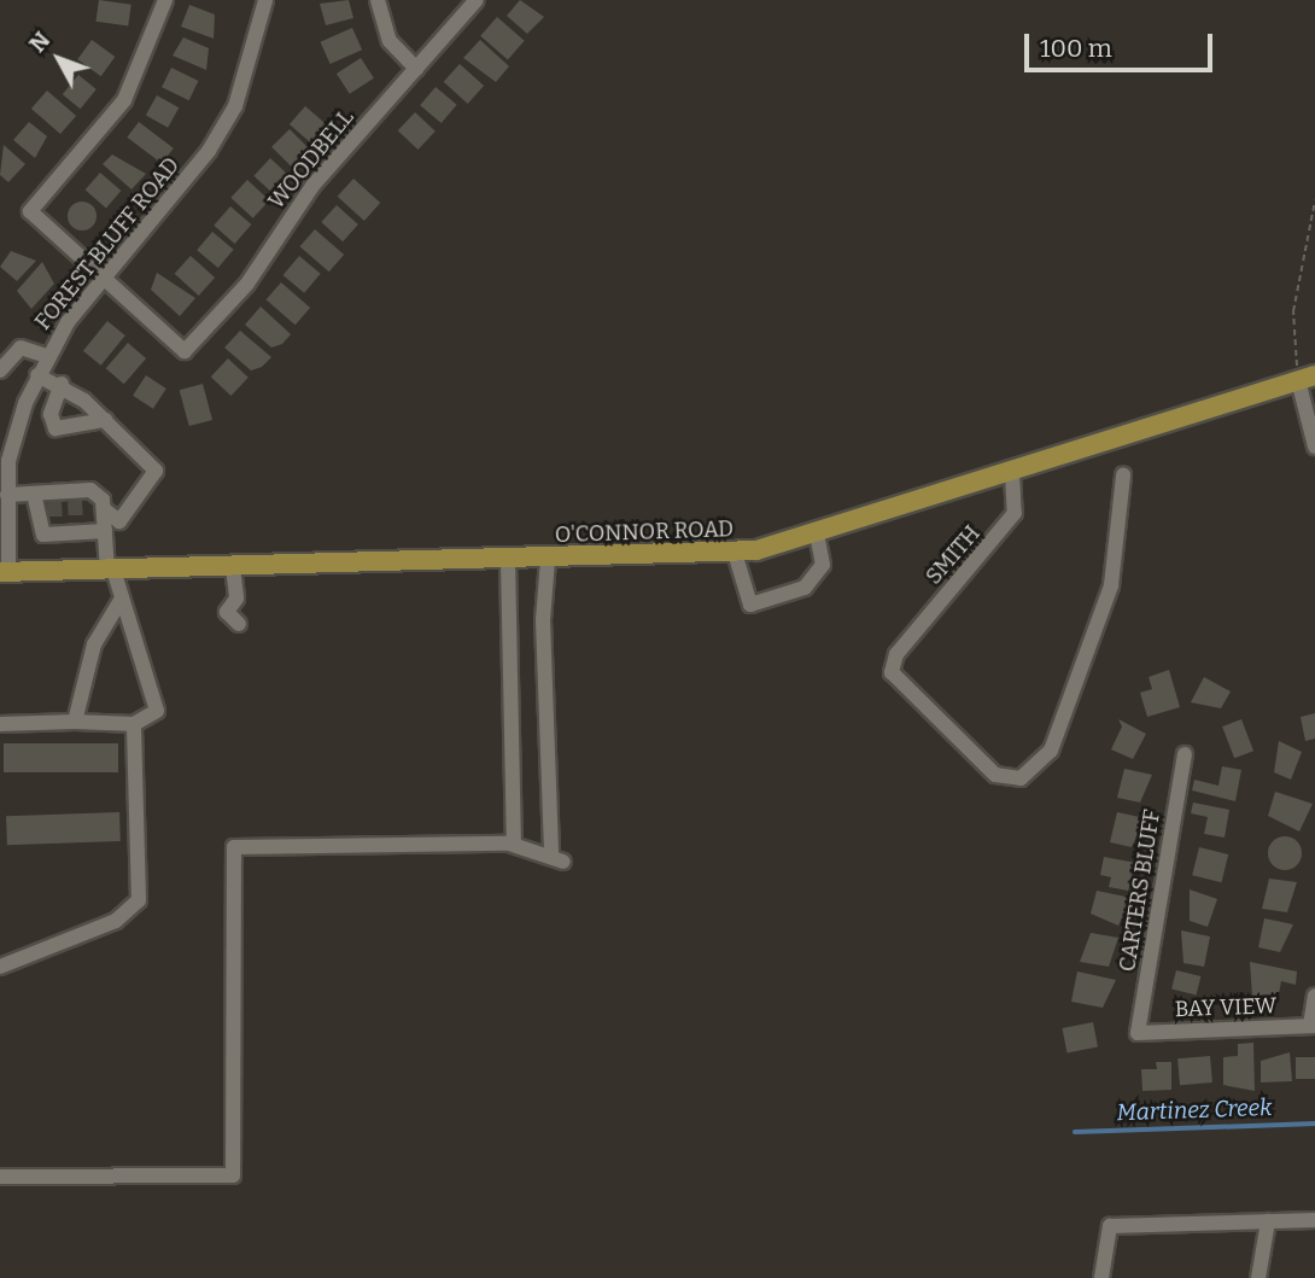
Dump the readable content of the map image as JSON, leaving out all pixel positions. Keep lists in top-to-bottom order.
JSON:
{
  "streets": {
    "main road": ["O'CONNOR ROAD"],
    "street": [
      "WOODBELL",
      "FOREST BLUFF ROAD",
      "SMITH",
      "CARTERS BLUFF",
      "BAY VIEW"
    ]
  },
  "crossings": [
    ["WOODBELL", "FOREST BLUFF ROAD"],
    ["FOREST BLUFF ROAD", "O'CONNOR ROAD"],
    ["O'CONNOR ROAD", "SMITH"],
    ["CARTERS BLUFF", "BAY VIEW"]
  ],
  "water": ["Martinez Creek"],
  "scale_bar": "100 m",
  "north": "top left"
}
